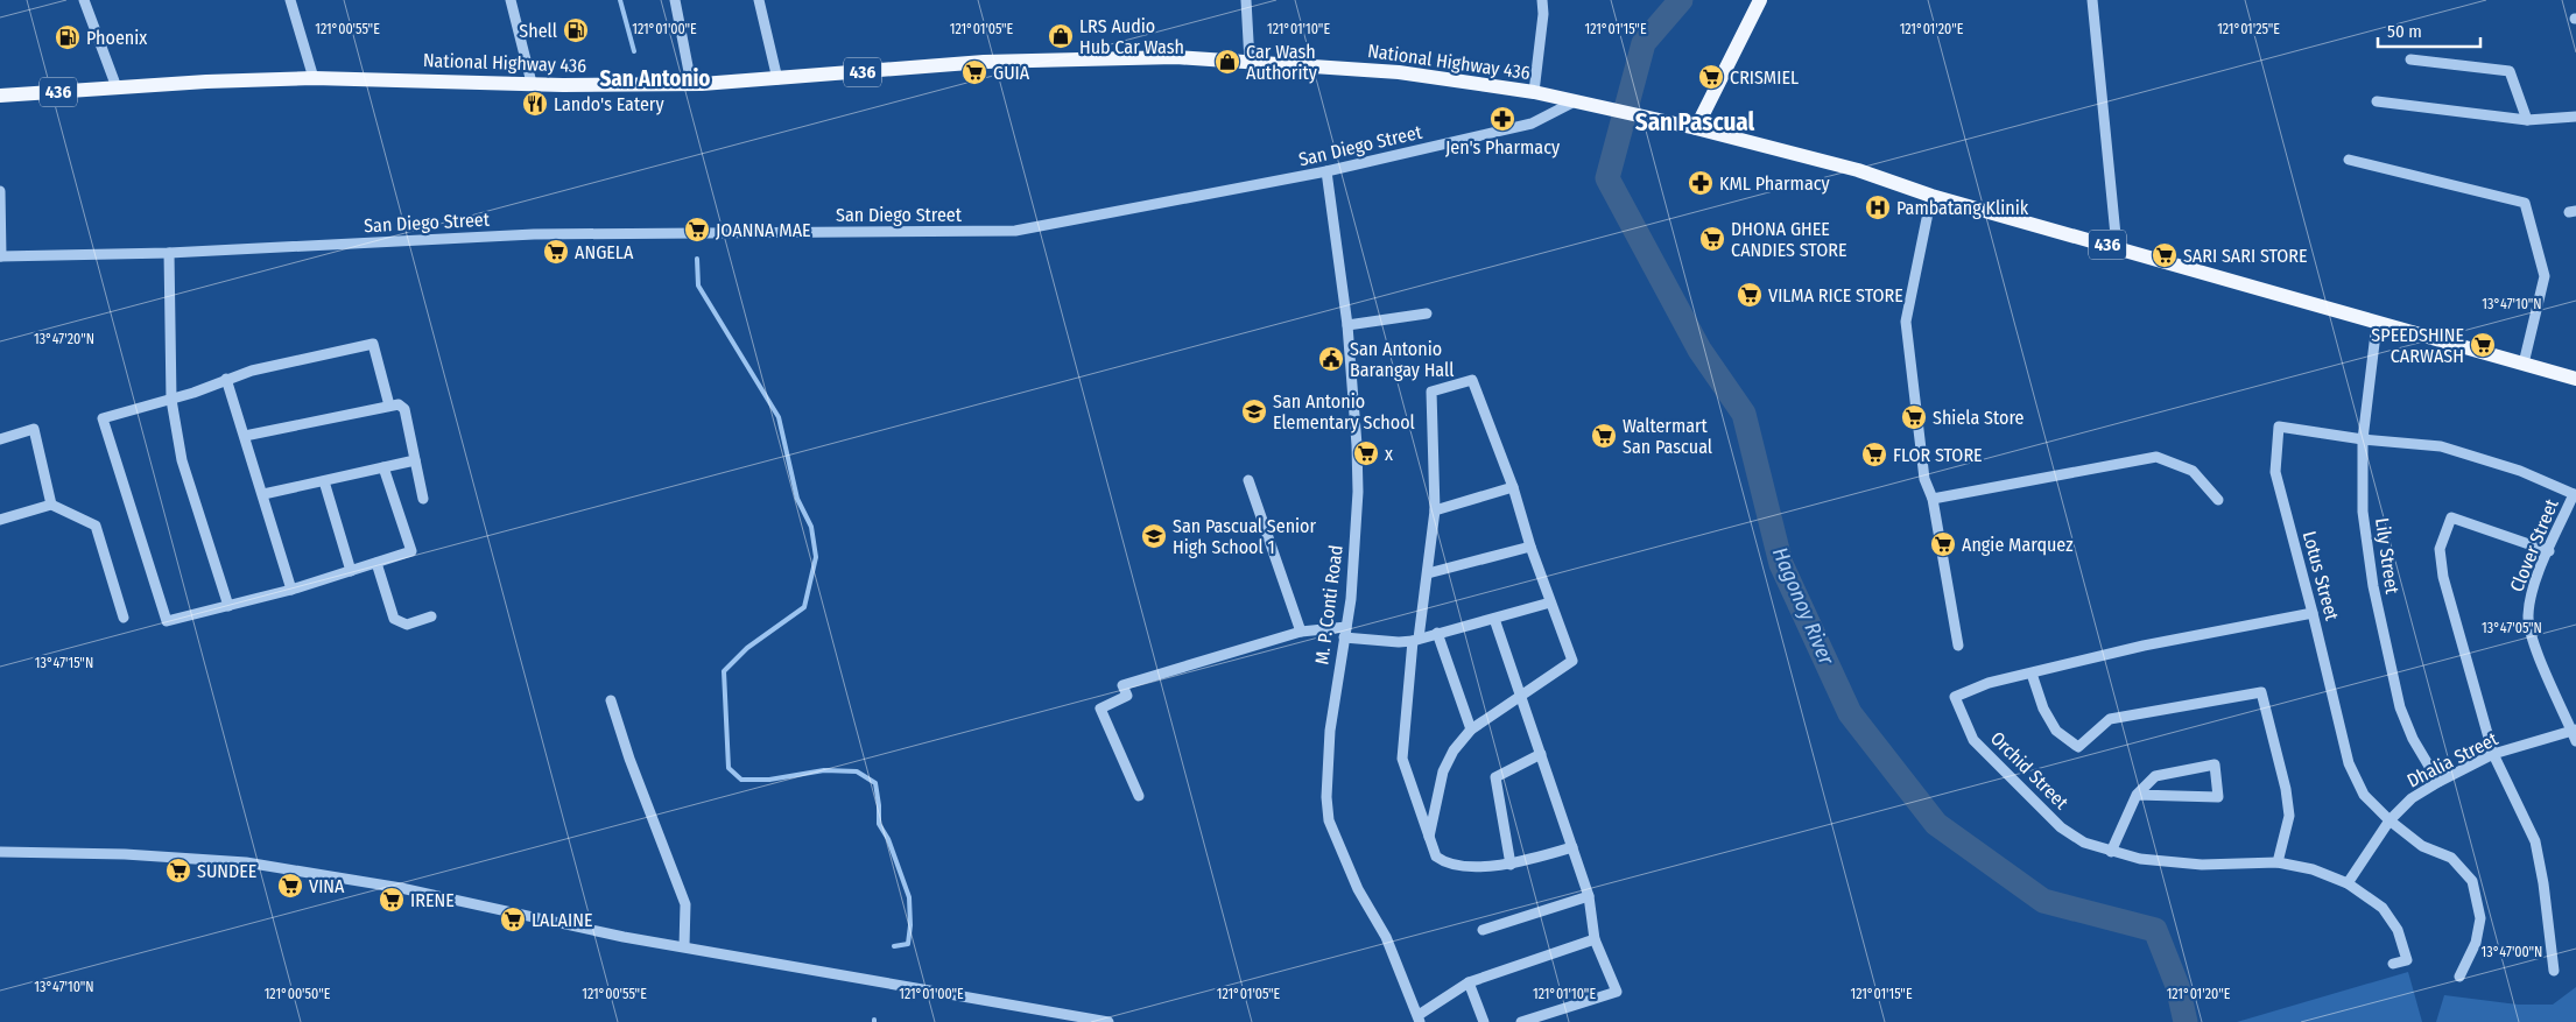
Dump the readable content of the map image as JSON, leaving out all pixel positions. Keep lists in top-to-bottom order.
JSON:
{
  "streets": {
    "main road": ["National Highway 436", "436"],
    "street": [
      "San Diego Street",
      "Clover Street",
      "Lily Street",
      "Lotus Street",
      "M. P. Conti Road",
      "Dhalia Street",
      "Orchid Street"
    ]
  },
  "crossings": [
    ["National Highway 436", "San Diego Street"],
    ["National Highway 436", "Lily Street"],
    ["San Diego Street", "M. P. Conti Road"],
    ["Clover Street", "Lotus Street"],
    ["Clover Street", "Dhalia Street"],
    ["Lily Street", "Lotus Street"],
    ["Lily Street", "Dhalia Street"],
    ["Lotus Street", "Dhalia Street"],
    ["Lotus Street", "Orchid Street"],
    ["Dhalia Street", "Orchid Street"]
  ],
  "districts": ["San Antonio", "San Pascual"],
  "water": ["Hagonoy River"],
  "places": {
    "fuel station": ["Shell", "Phoenix"],
    "shop": ["LRS Audio Hub Car Wash", "Car Wash Authority"],
    "supermarket": [
      "GUIA",
      "CRISMIEL",
      "JOANNA MAE",
      "DHONA GHEE CANDIES STORE",
      "ANGELA",
      "SARI SARI STORE",
      "VILMA RICE STORE",
      "SPEEDSHINE CARWASH",
      "Shiela Store",
      "Waltermart San Pascual",
      "x",
      "FLOR STORE",
      "Angie Marquez",
      "SUNDEE",
      "VINA",
      "IRENE",
      "LALAINE"
    ],
    "restaurant": ["Lando's Eatery"],
    "pharmacy": ["Jen's Pharmacy", "KML Pharmacy"],
    "hospital": ["Pambatang Klinik"],
    "public building": ["San Antonio Barangay Hall"],
    "school or university": ["San Antonio Elementary School", "San Pascual Senior High School 1"]
  },
  "scale_bar": "50 m",
  "coordinates": [
    "121°00'55\"E",
    "121°01'00\"E",
    "121°01'10\"E",
    "121°01'15\"E",
    "121°01'20\"E",
    "121°01'25\"E",
    "121°01'05\"E",
    "13°47'10\"N",
    "13°47'20\"N",
    "13°47'05\"N",
    "13°47'15\"N",
    "13°47'00\"N",
    "121°00'50\"E"
  ]
}
